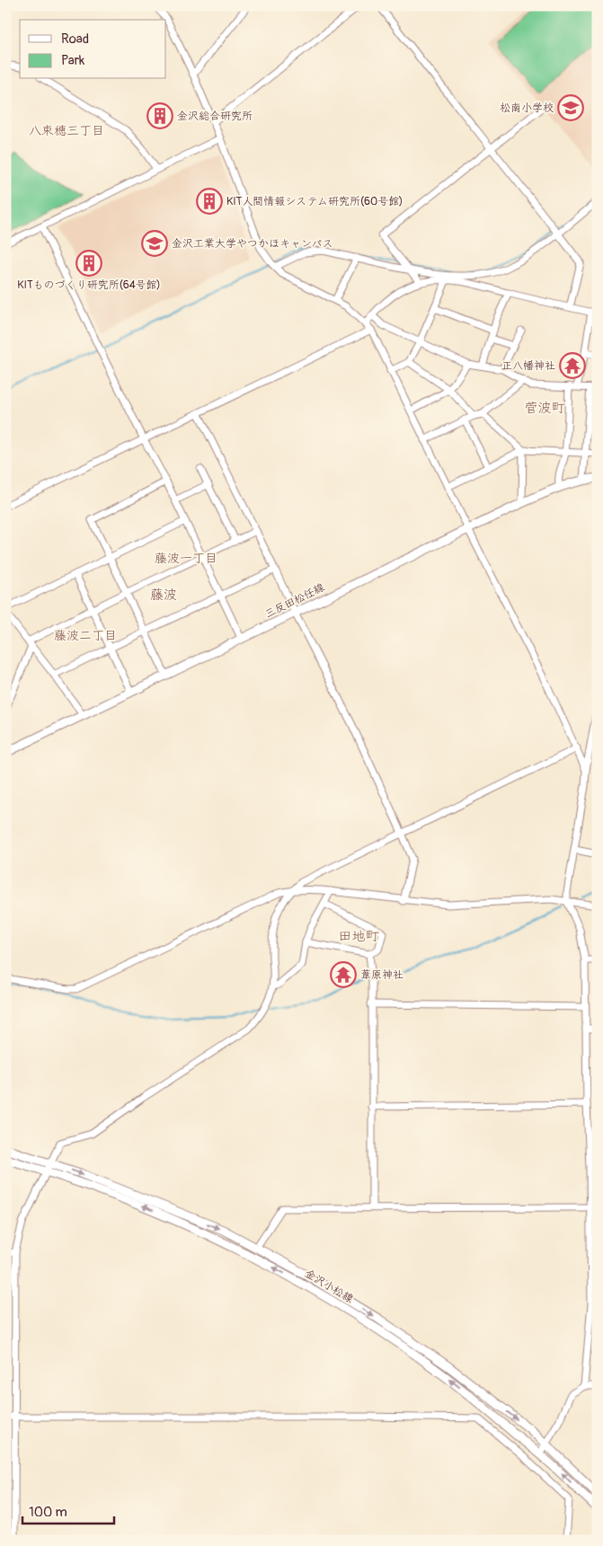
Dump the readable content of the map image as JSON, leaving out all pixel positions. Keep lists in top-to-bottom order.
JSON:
{
  "streets": {
    "main road": ["三反田松任線", "金沢小松線"]
  },
  "districts": [
    "八束穂三丁目",
    "菅波町",
    "藤波一丁目",
    "藤波",
    "藤波二丁目",
    "田地町"
  ],
  "places": {
    "school or university": ["松南小学校", "金沢工業大学やつかほキャンパス"],
    "building": ["金沢総合研究所", "KIT人間情報システム研究所(60号館)", "KITものづくり研究所(64号館)"],
    "temple": ["正八幡神社", "葦原神社"]
  },
  "legend": ["Road", "Park"],
  "scale_bar": "100 m"
}
